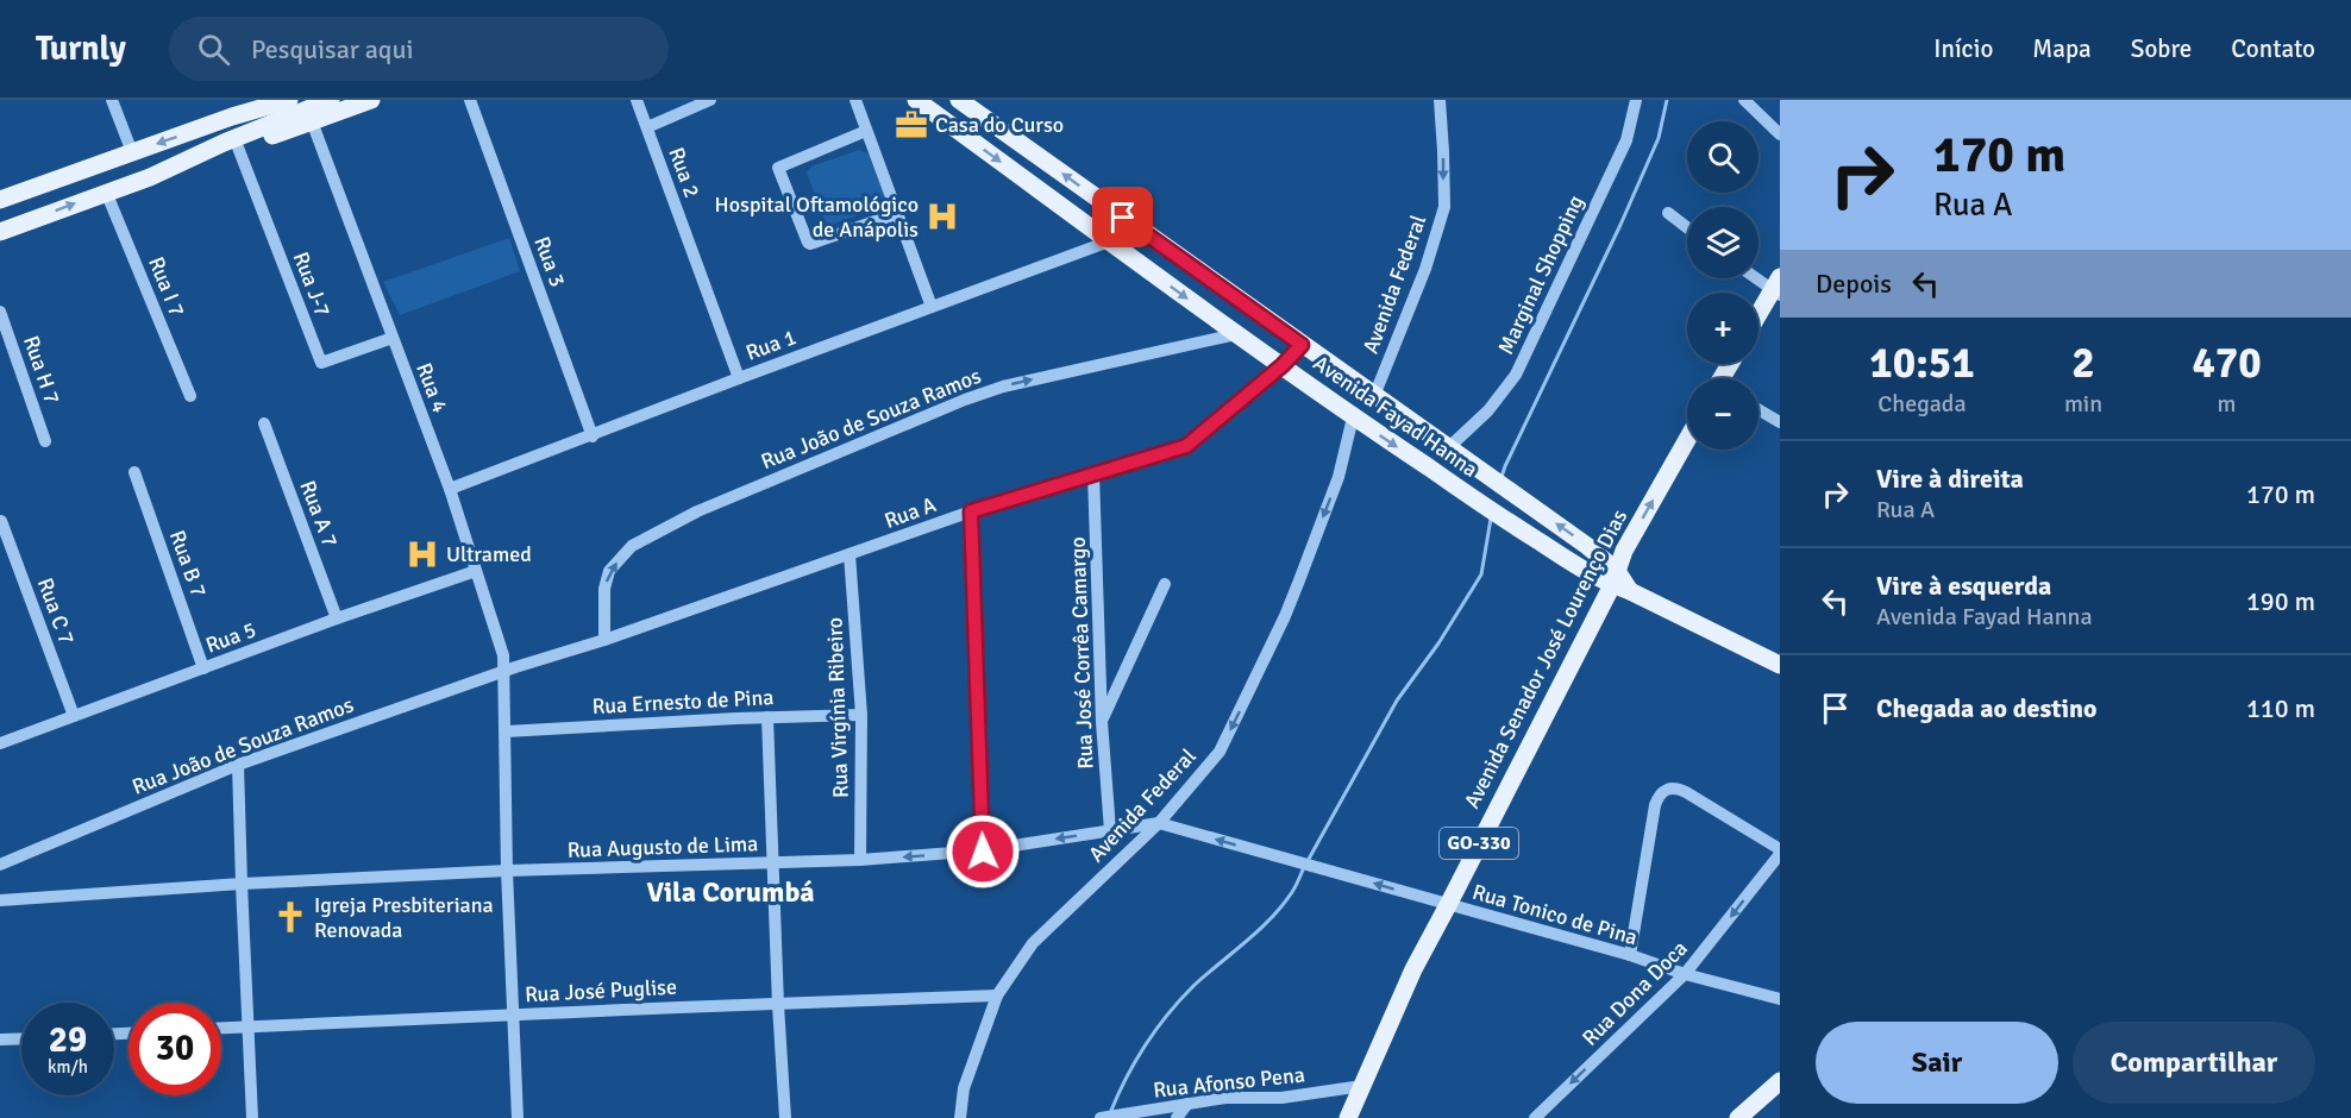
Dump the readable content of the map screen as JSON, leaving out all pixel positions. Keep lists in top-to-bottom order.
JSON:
{
  "streets": {
    "main road": ["Avenida Fayad Hanna", "Avenida Senador José Lourenço Dias", "GO-330"],
    "street": [
      "Rua 2",
      "Rua 3",
      "Marginal Shopping",
      "Rua J-7",
      "Avenida Federal",
      "Rua I 7",
      "Rua 1",
      "Rua H 7",
      "Rua 4",
      "Rua João de Souza Ramos",
      "Rua A",
      "Rua A 7",
      "Rua B 7",
      "Rua C 7",
      "Rua 5",
      "Rua José Corrêa Camargo",
      "Rua Ernesto de Pina",
      "Rua Virgínia Ribeiro",
      "Rua Augusto de Lima",
      "Rua Tonico de Pina",
      "Rua José Puglise",
      "Rua Dona Doca",
      "Rua Afonso Pena"
    ]
  },
  "crossings": [
    ["Rua 2", "Rua 1"],
    ["Rua 3", "Rua 1"],
    ["Marginal Shopping", "Avenida Fayad Hanna"],
    ["Rua J-7", "Rua 4"],
    ["Avenida Federal", "Avenida Fayad Hanna"],
    ["Avenida Federal", "Rua Augusto de Lima"],
    ["Avenida Federal", "Rua José Puglise"],
    ["Rua 1", "Rua 4"],
    ["Rua 1", "Avenida Fayad Hanna"],
    ["Rua 4", "Rua João de Souza Ramos"],
    ["Rua 4", "Rua A"],
    ["Rua 4", "Rua 5"],
    ["Rua 4", "Rua Ernesto de Pina"],
    ["Rua 4", "Rua Augusto de Lima"],
    ["Rua 4", "Rua José Puglise"],
    ["Avenida Fayad Hanna", "Rua João de Souza Ramos"],
    ["Avenida Fayad Hanna", "Rua A"],
    ["Avenida Fayad Hanna", "Avenida Senador José Lourenço Dias"],
    ["Rua João de Souza Ramos", "Rua A"],
    ["Rua A", "Rua José Corrêa Camargo"],
    ["Rua A", "Rua Virgínia Ribeiro"],
    ["Rua A 7", "Rua 5"],
    ["Rua B 7", "Rua 5"],
    ["Rua C 7", "Rua 5"],
    ["Rua José Corrêa Camargo", "Rua Augusto de Lima"],
    ["Avenida Senador José Lourenço Dias", "Rua Tonico de Pina"],
    ["Avenida Senador José Lourenço Dias", "Rua Afonso Pena"],
    ["Rua Ernesto de Pina", "Rua Virgínia Ribeiro"],
    ["Rua Virgínia Ribeiro", "Rua Augusto de Lima"],
    ["Rua Augusto de Lima", "Rua Tonico de Pina"],
    ["Rua Tonico de Pina", "Rua Dona Doca"]
  ],
  "one_way": ["Avenida Federal", "Rua João de Souza Ramos", "Rua Dona Doca"],
  "districts": ["Vila Corumbá"],
  "places": {
    "office": ["Casa do Curso"],
    "hospital": ["Hospital Oftamológico de Anápolis", "Ultramed"],
    "church": ["Igreja Presbiteriana Renovada"]
  },
  "page": {
    "header": "Turnly",
    "search": "Pesquisar aqui",
    "nav": [
      "Início",
      "Mapa",
      "Sobre",
      "Contato"
    ],
    "turn": ["170 m", "Rua A"],
    "map_buttons": ["+", "−"],
    "then": "Depois",
    "eta": [
      "10:51",
      "Chegada",
      "2",
      "min",
      "470",
      "m"
    ],
    "list": [
      {
        "name": "Vire à direita",
        "note": "Rua A",
        "value": "170 m"
      },
      {
        "name": "Vire à esquerda",
        "note": "Avenida Fayad Hanna",
        "value": "190 m"
      },
      {
        "name": "Chegada ao destino",
        "value": "110 m"
      }
    ],
    "speed": "29 km/h",
    "limit": "30",
    "buttons": ["Sair", "Compartilhar"]
  }
}
